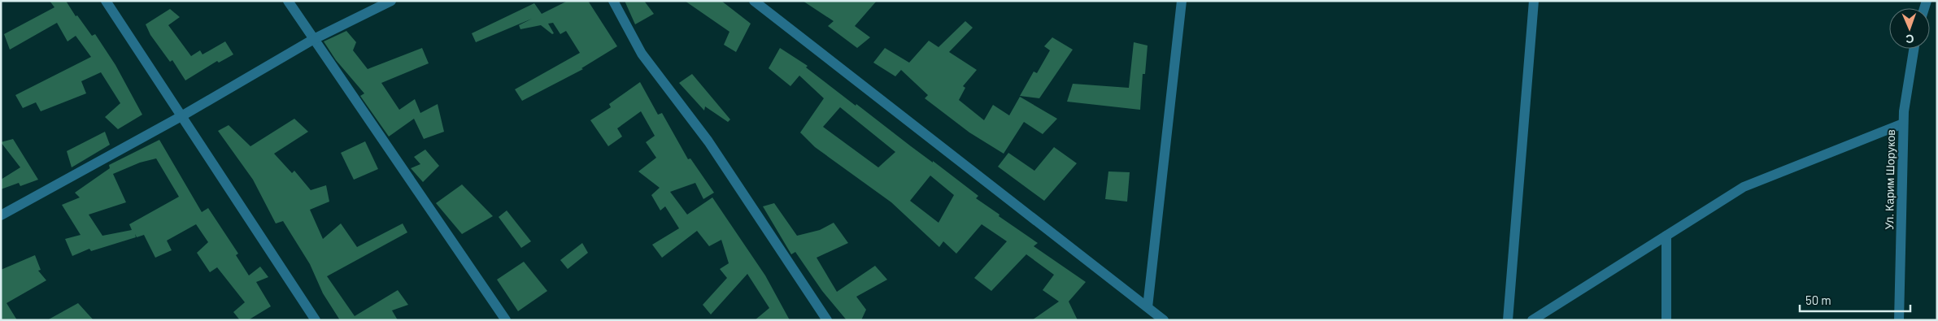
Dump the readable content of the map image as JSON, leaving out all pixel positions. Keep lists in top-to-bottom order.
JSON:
{
  "streets": {
    "street": ["Ул. Карим Шоруков"]
  },
  "scale_bar": "50 m",
  "north": "bottom"
}
